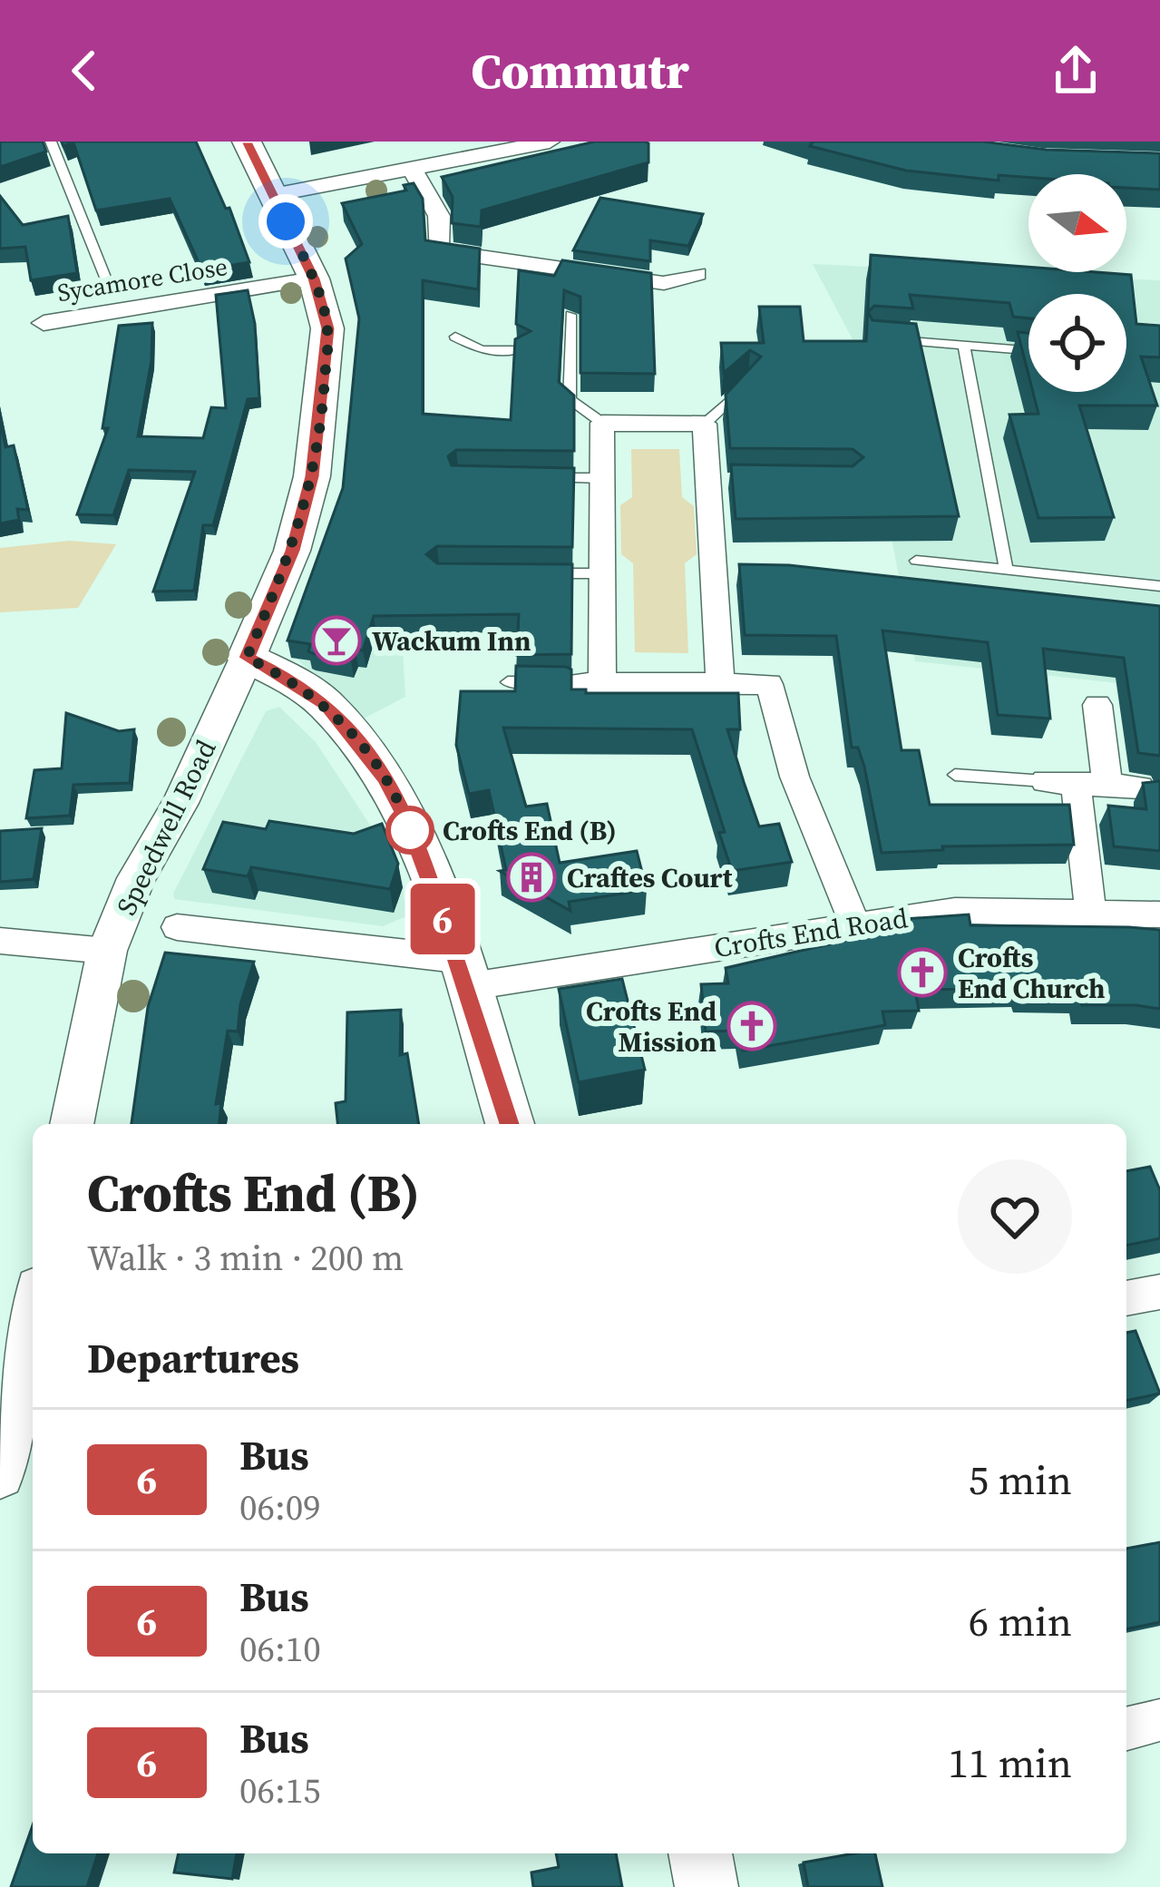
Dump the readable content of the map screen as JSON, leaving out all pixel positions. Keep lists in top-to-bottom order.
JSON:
{
  "streets": {
    "street": ["Sycamore Close", "Speedwell Road", "Crofts End Road"]
  },
  "places": {
    "bar": ["Wackum Inn"],
    "other": ["Crofts End (B)"],
    "building": ["Craftes Court"],
    "church": ["Crofts End Church", "Crofts End Mission"]
  },
  "lines": ["bus line 6"],
  "north": "right",
  "page": {
    "header": "Commutr",
    "on_map": "6",
    "heading": [
      ["Crofts End (B)", "Walk · 3 min · 200 m"],
      "Departures"
    ],
    "list": [
      {
        "mark": "6",
        "name": "Bus",
        "note": "06:09",
        "value": "5 min"
      },
      {
        "mark": "6",
        "name": "Bus",
        "note": "06:10",
        "value": "6 min"
      },
      {
        "mark": "6",
        "name": "Bus",
        "note": "06:15",
        "value": "11 min"
      }
    ]
  }
}
